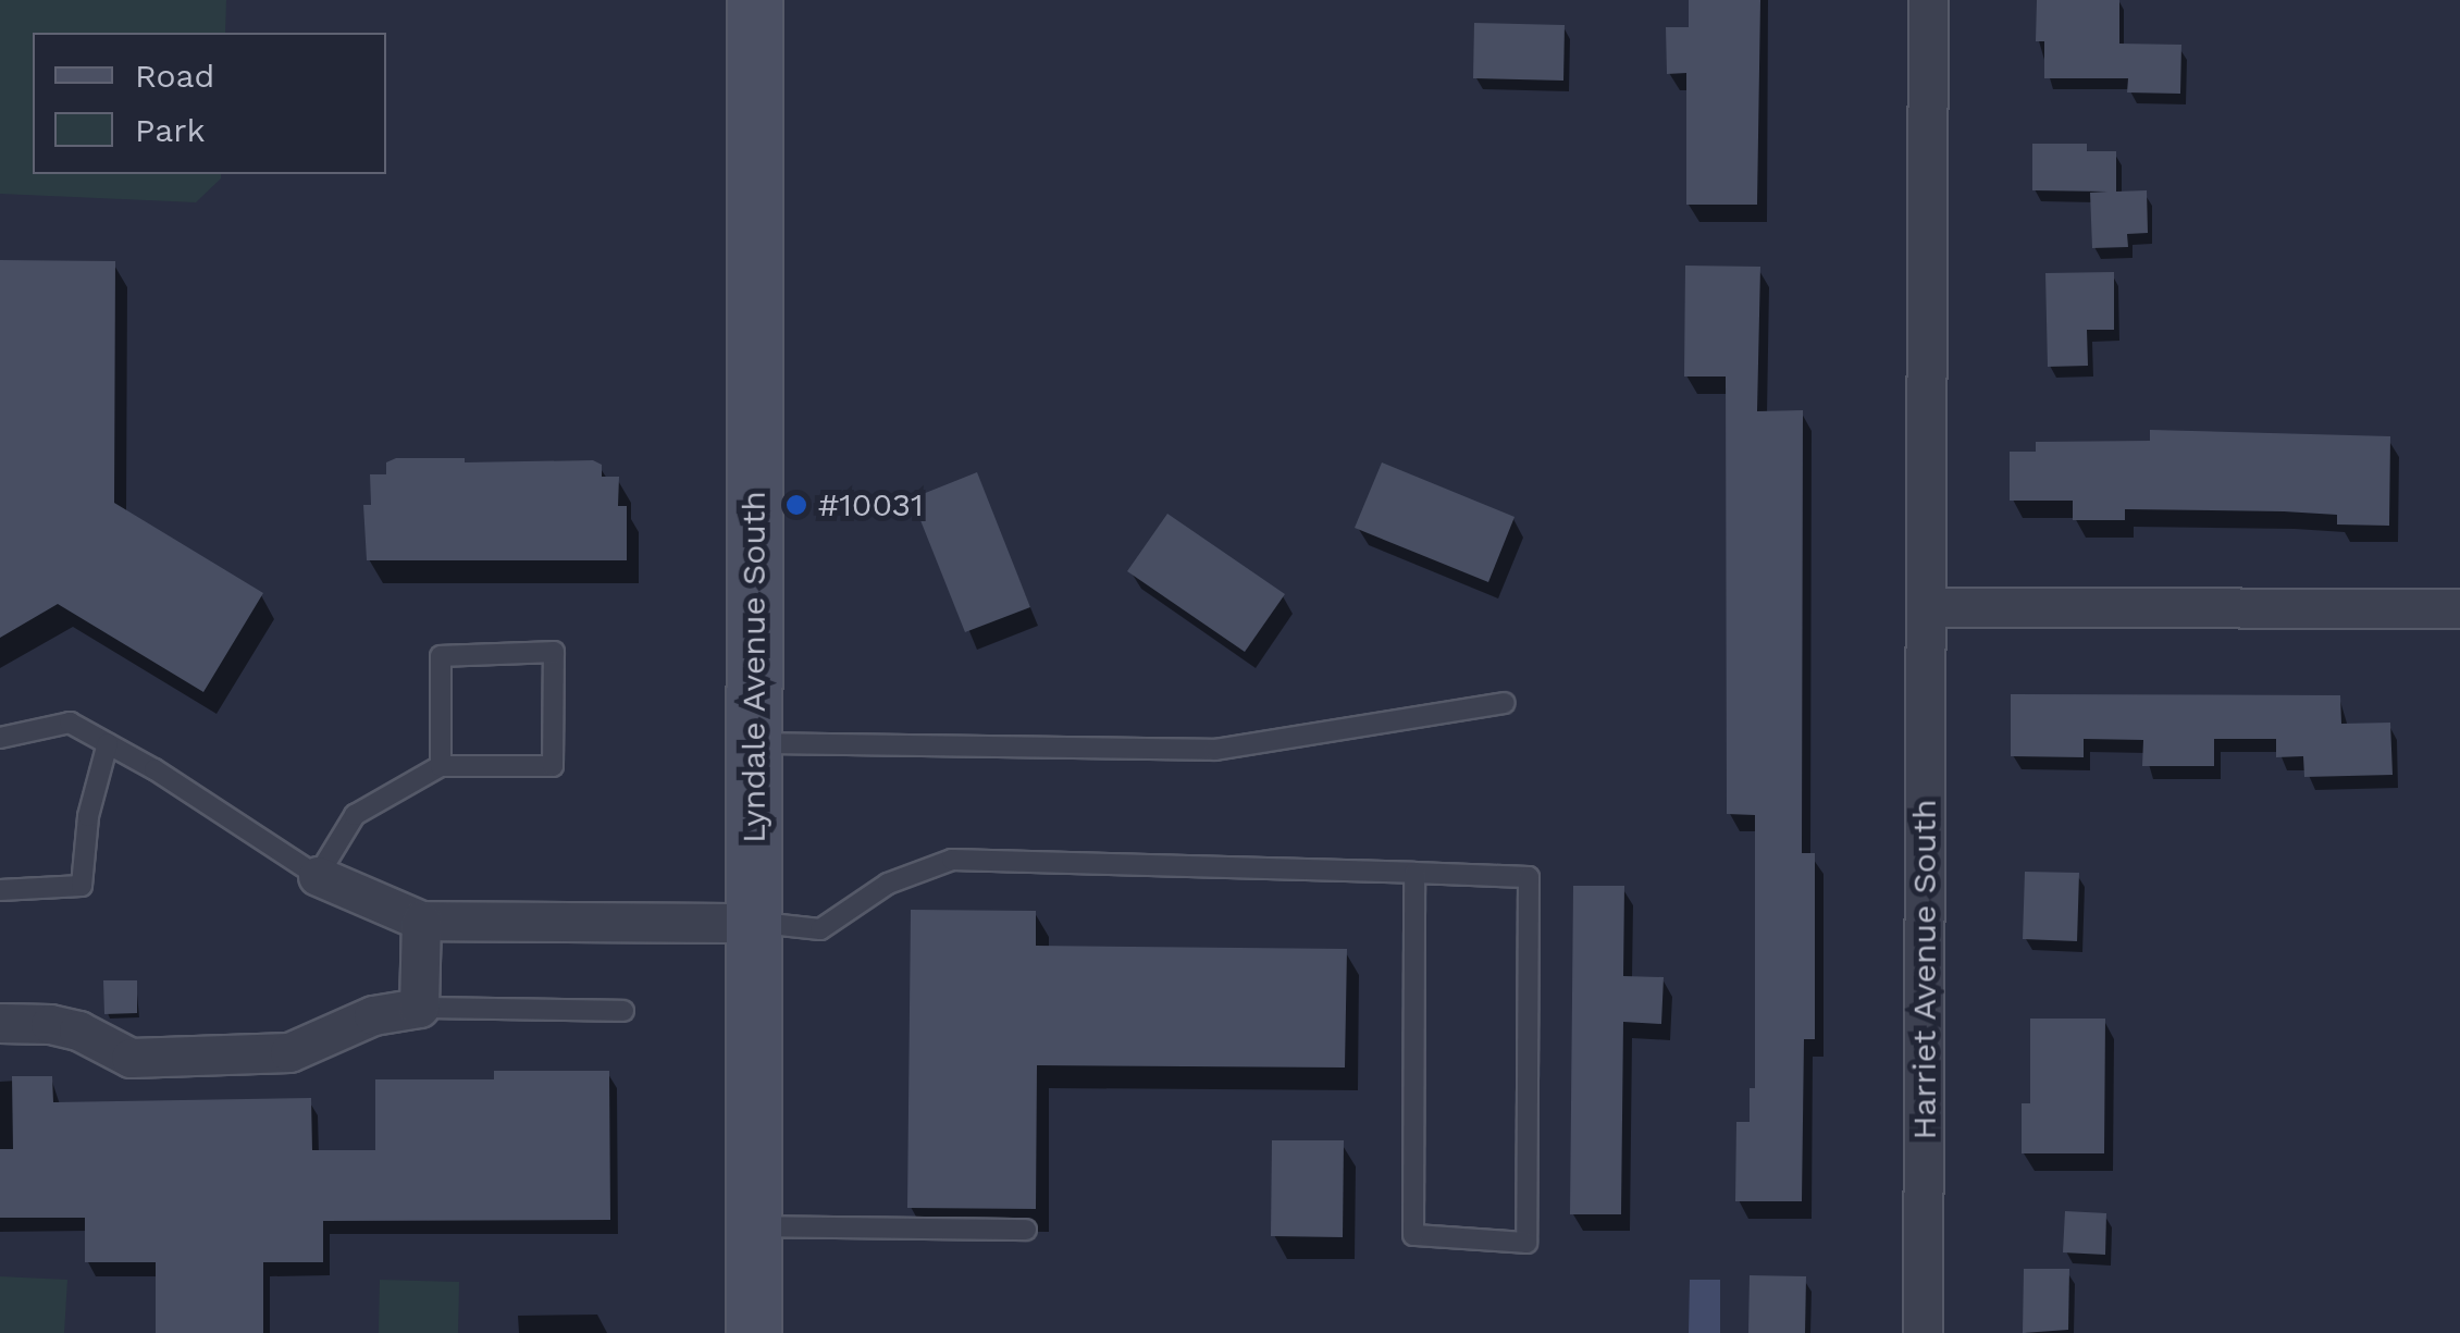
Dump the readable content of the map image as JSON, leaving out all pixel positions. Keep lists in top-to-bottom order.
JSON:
{
  "streets": {
    "street": ["Lyndale Avenue South", "Harriet Avenue South"]
  },
  "places": ["#10031"],
  "legend": ["Road", "Park"]
}
